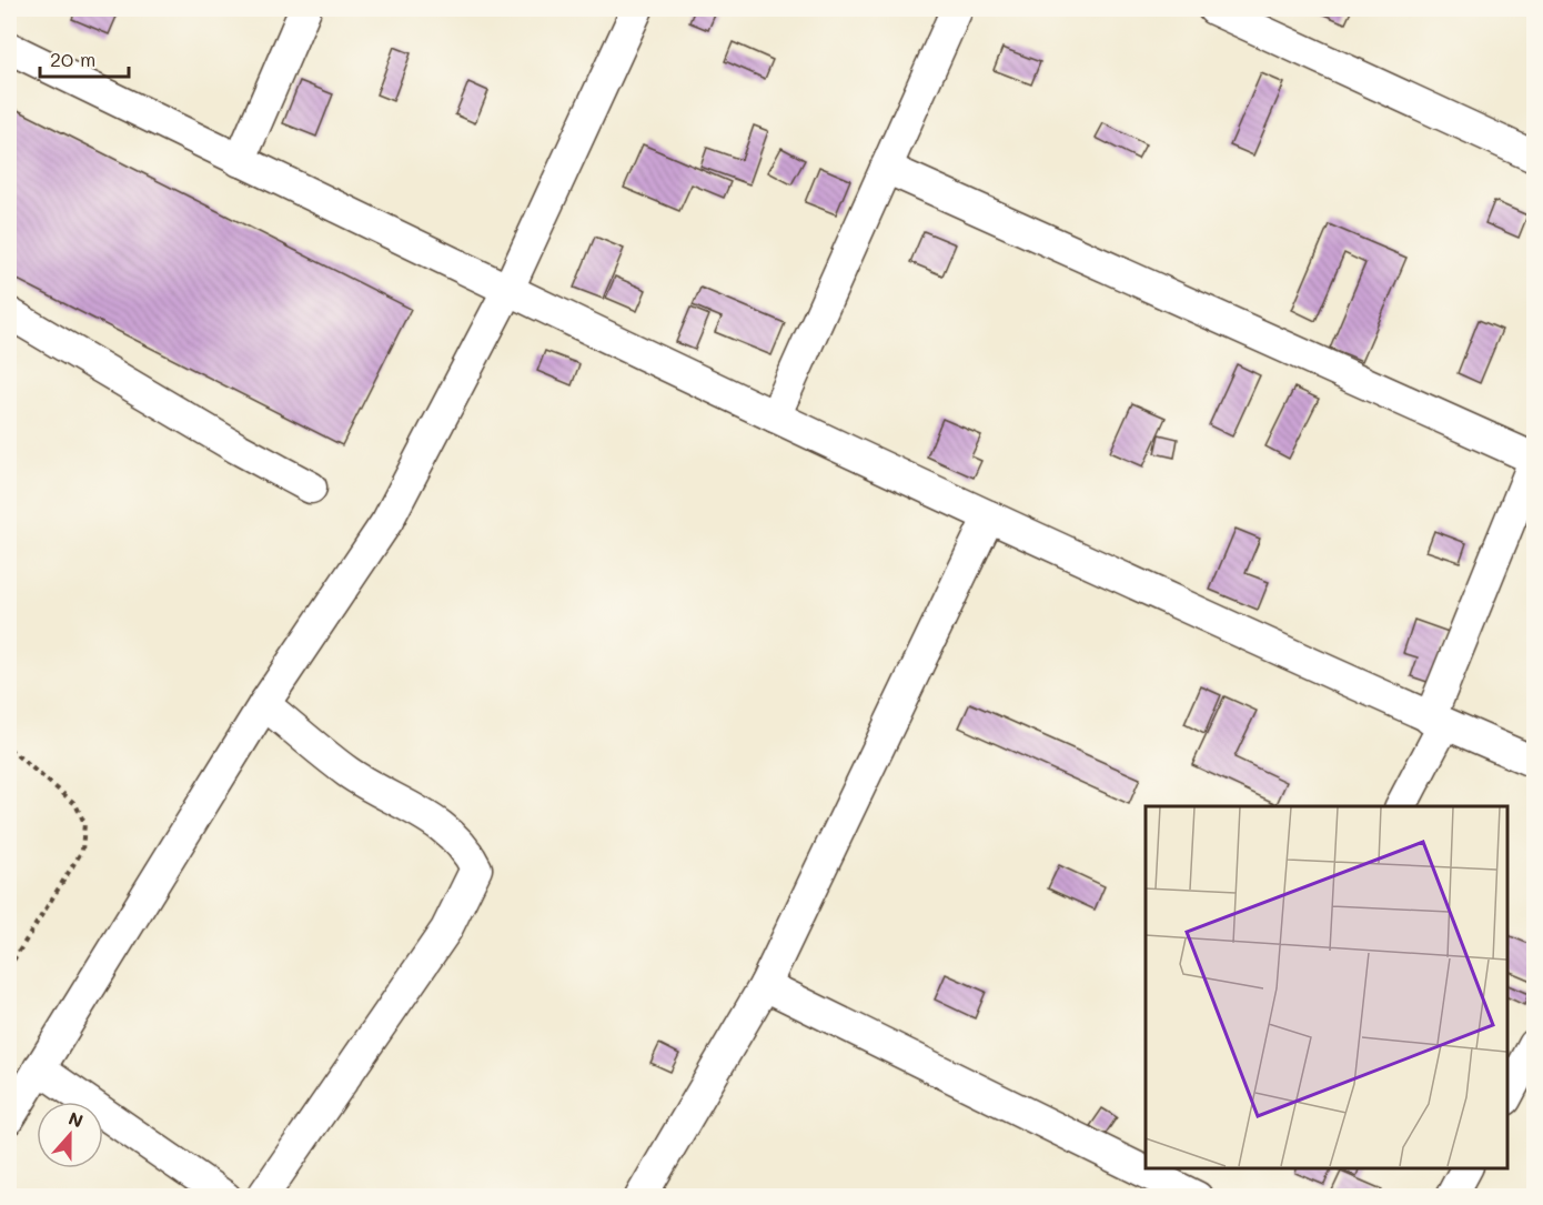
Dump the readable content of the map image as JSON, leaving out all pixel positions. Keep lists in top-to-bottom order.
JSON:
{
  "scale_bar": "20 m",
  "north": "top"
}
